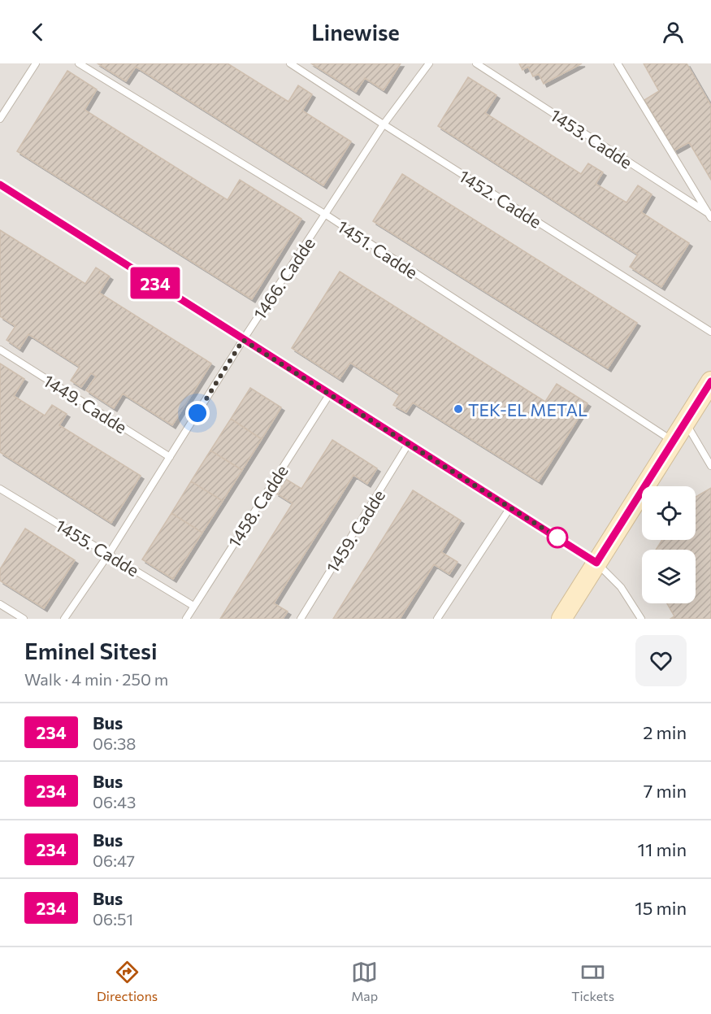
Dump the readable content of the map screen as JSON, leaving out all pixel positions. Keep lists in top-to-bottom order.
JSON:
{
  "streets": {
    "lane": [
      "1453. Cadde",
      "1452. Cadde",
      "1451. Cadde",
      "1466. Cadde",
      "1449. Cadde",
      "1458. Cadde",
      "1459. Cadde",
      "1455. Cadde"
    ]
  },
  "crossings": [
    ["1452. Cadde", "1466. Cadde"],
    ["1451. Cadde", "1466. Cadde"],
    ["1466. Cadde", "1449. Cadde"],
    ["1466. Cadde", "1455. Cadde"],
    ["1458. Cadde", "1455. Cadde"]
  ],
  "places": ["TEK-EL METAL"],
  "lines": ["bus line 234"],
  "page": {
    "header": "Linewise",
    "on_map": "234",
    "heading": ["Eminel Sitesi", "Walk · 4 min · 250 m"],
    "list": [
      {
        "mark": "234",
        "name": "Bus",
        "note": "06:38",
        "value": "2 min"
      },
      {
        "mark": "234",
        "name": "Bus",
        "note": "06:43",
        "value": "7 min"
      },
      {
        "mark": "234",
        "name": "Bus",
        "note": "06:47",
        "value": "11 min"
      },
      {
        "mark": "234",
        "name": "Bus",
        "note": "06:51",
        "value": "15 min"
      }
    ],
    "tabs": ["Directions", "Map", "Tickets"]
  }
}
